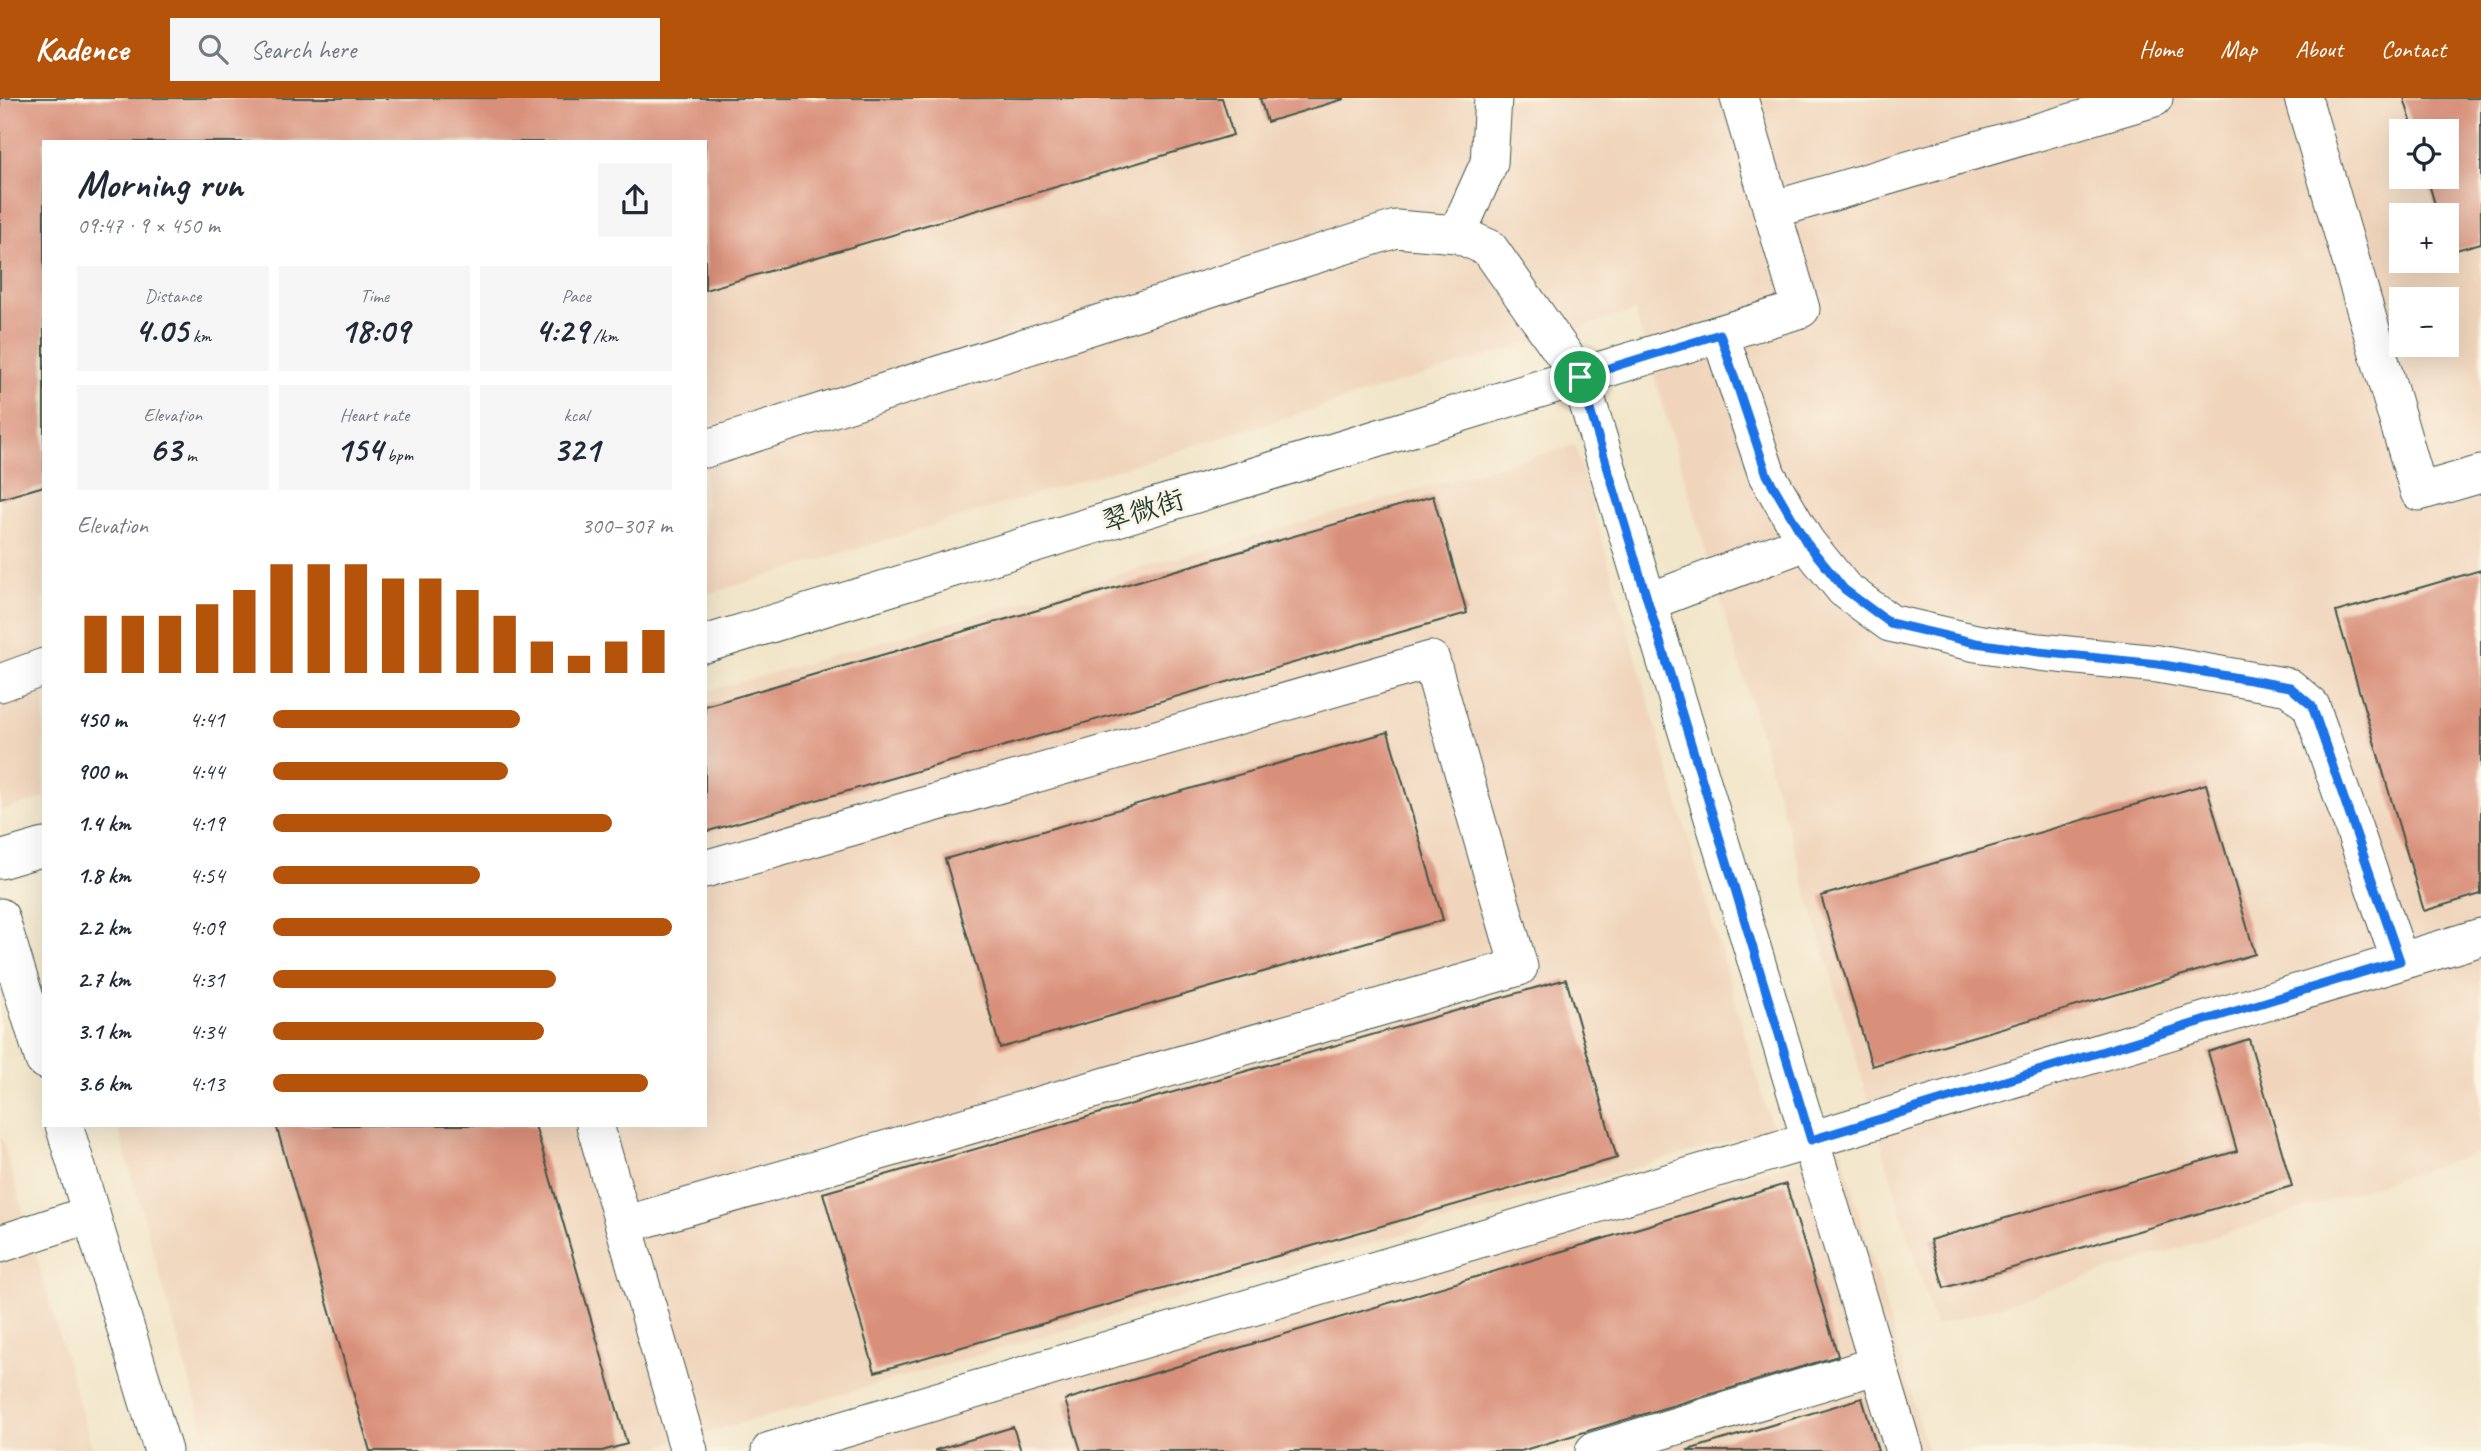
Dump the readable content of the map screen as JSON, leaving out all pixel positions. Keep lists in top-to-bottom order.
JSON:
{
  "streets": {
    "street": ["翠微街"]
  },
  "page": {
    "header": "Kadence",
    "search": "Search here",
    "nav": [
      "Home",
      "Map",
      "About",
      "Contact"
    ],
    "map_buttons": ["+", "−"],
    "heading": ["Morning run", "09:47 · 9 × 450 m"],
    "stats": [
      ["Distance", "4.05 km"],
      ["Time", "18:09"],
      ["Pace", "4:29 /km"],
      ["Elevation", "63 m"],
      ["Heart rate", "154 bpm"],
      ["kcal", "321"]
    ],
    "chart": ["Elevation", "300–307 m"],
    "list": [
      {
        "name": "450 m",
        "note": "4:41"
      },
      {
        "name": "900 m",
        "note": "4:44"
      },
      {
        "name": "1.4 km",
        "note": "4:19"
      },
      {
        "name": "1.8 km",
        "note": "4:54"
      },
      {
        "name": "2.2 km",
        "note": "4:09"
      },
      {
        "name": "2.7 km",
        "note": "4:31"
      },
      {
        "name": "3.1 km",
        "note": "4:34"
      },
      {
        "name": "3.6 km",
        "note": "4:13"
      }
    ]
  }
}
